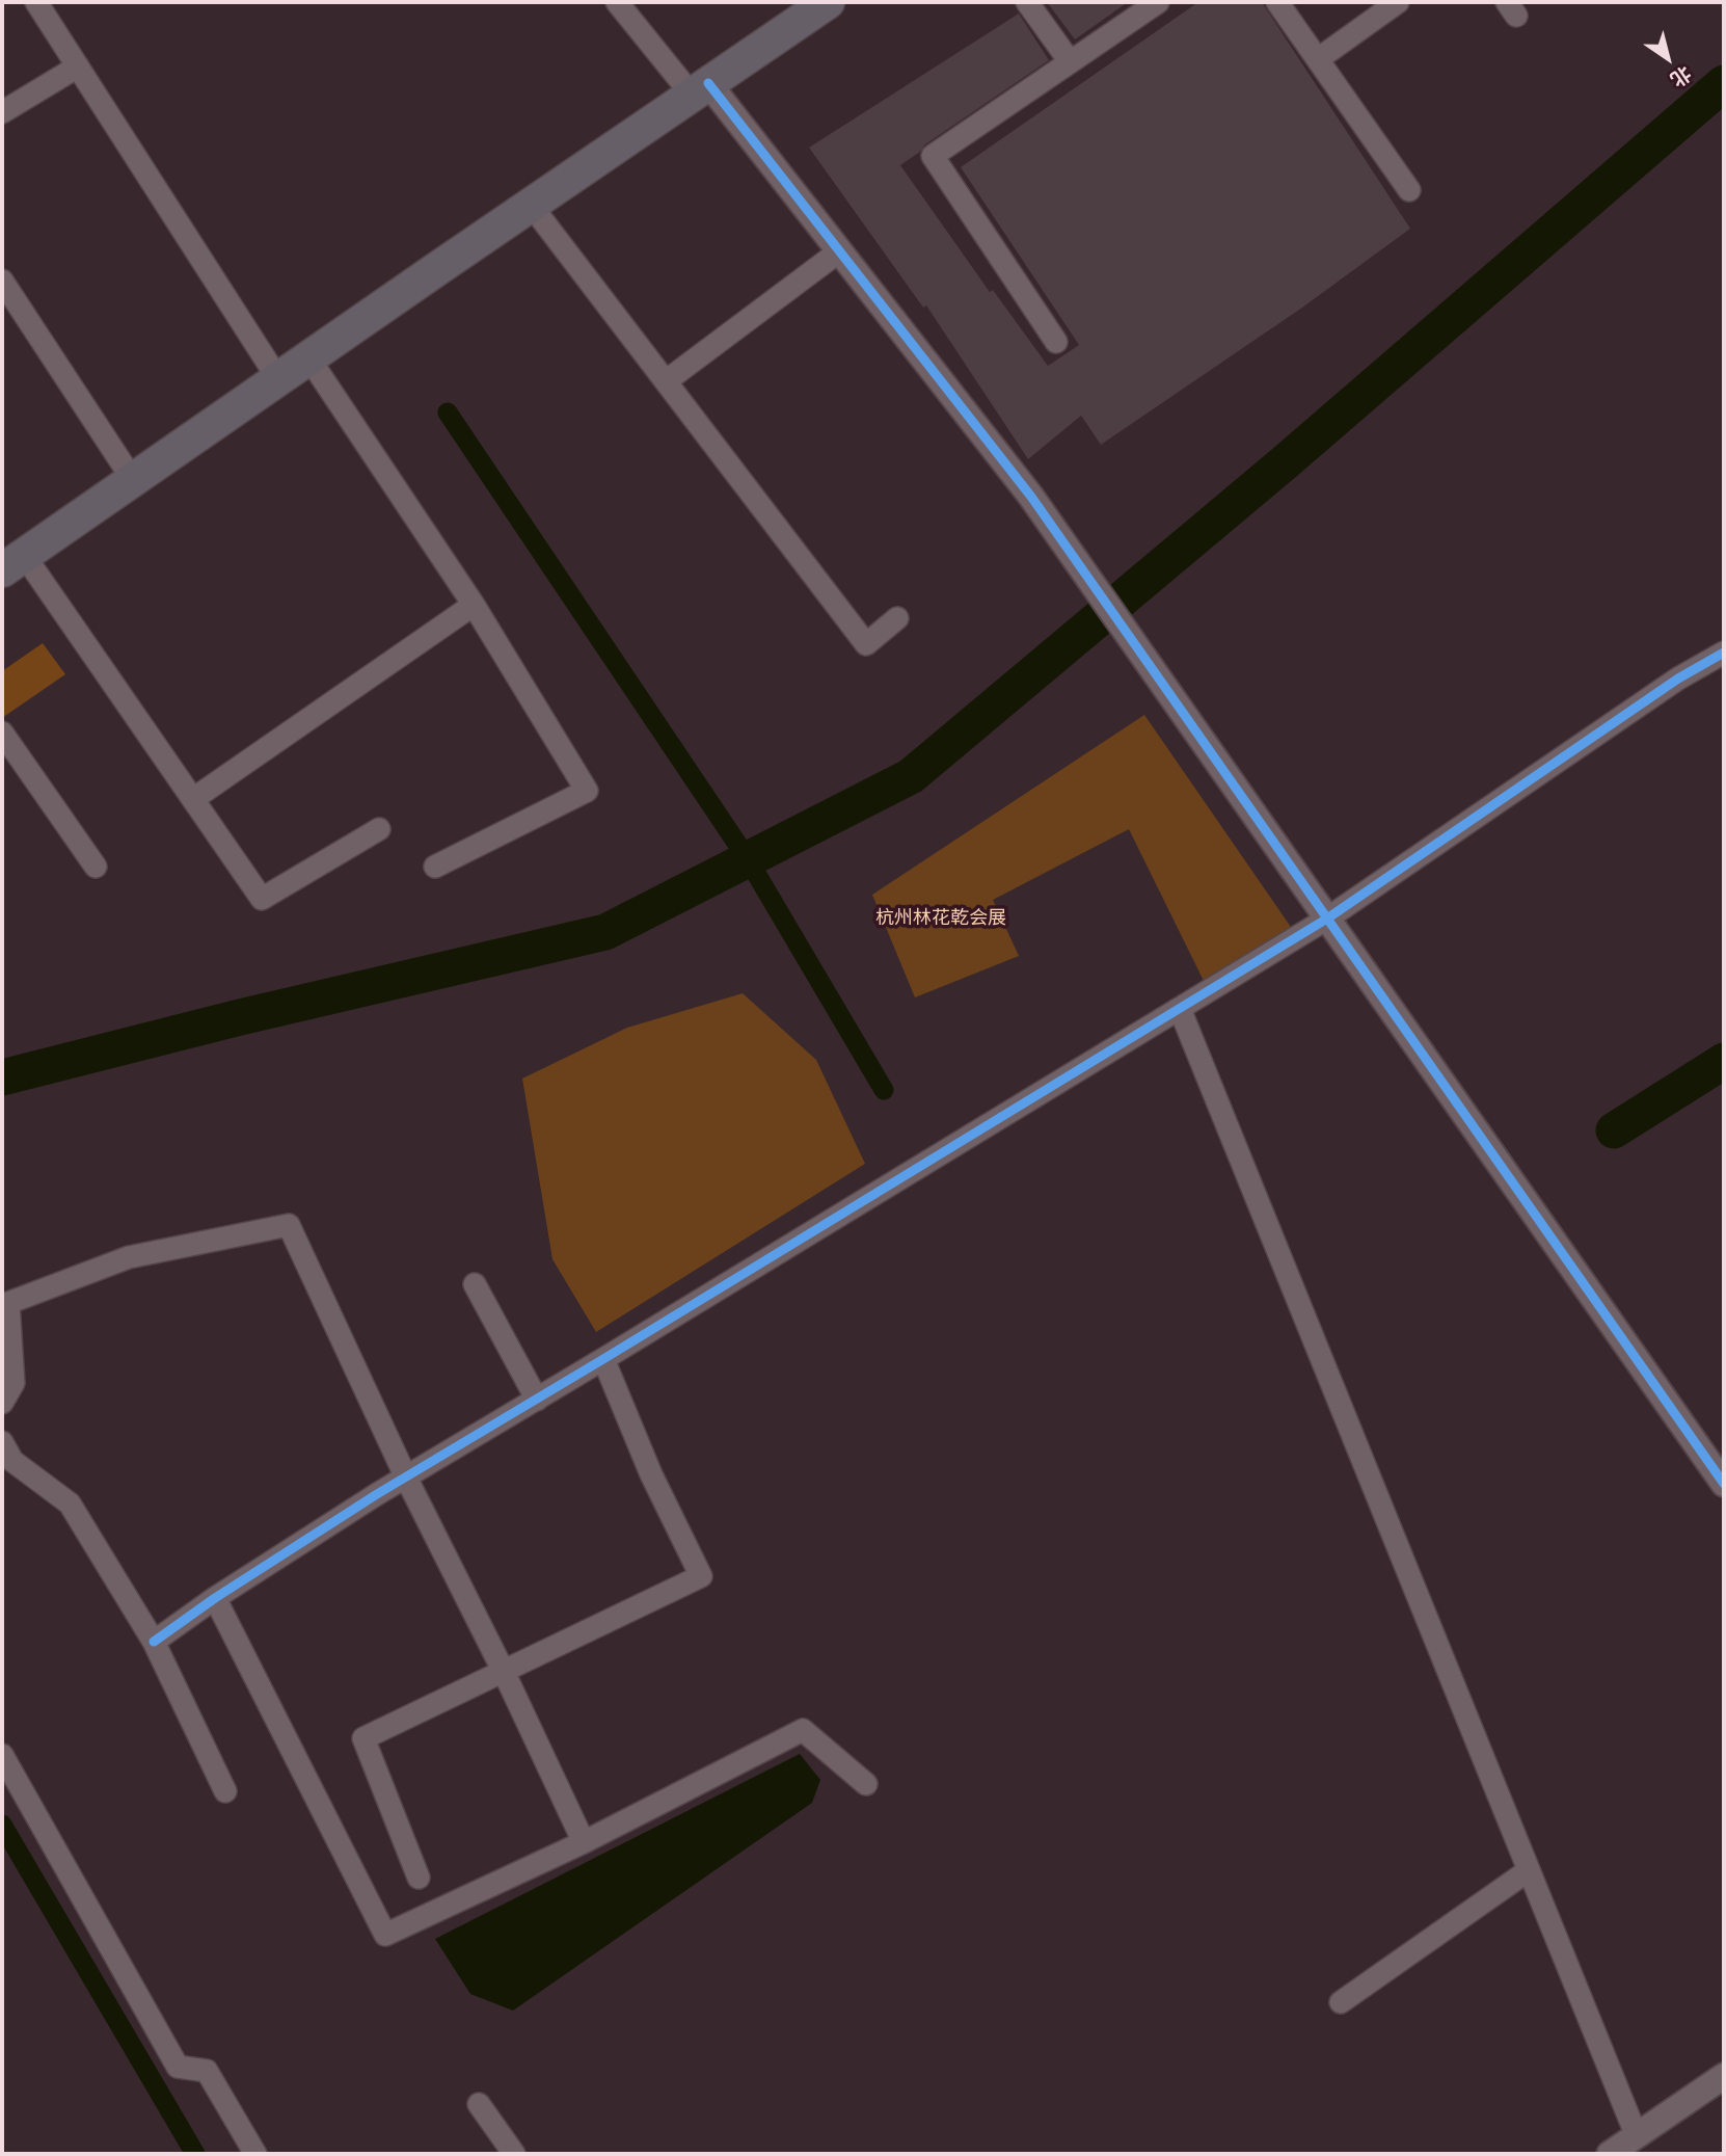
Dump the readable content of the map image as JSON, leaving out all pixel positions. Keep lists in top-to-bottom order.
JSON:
{
  "parks": ["杭州林花乾会展"],
  "north": "bottom right"
}
